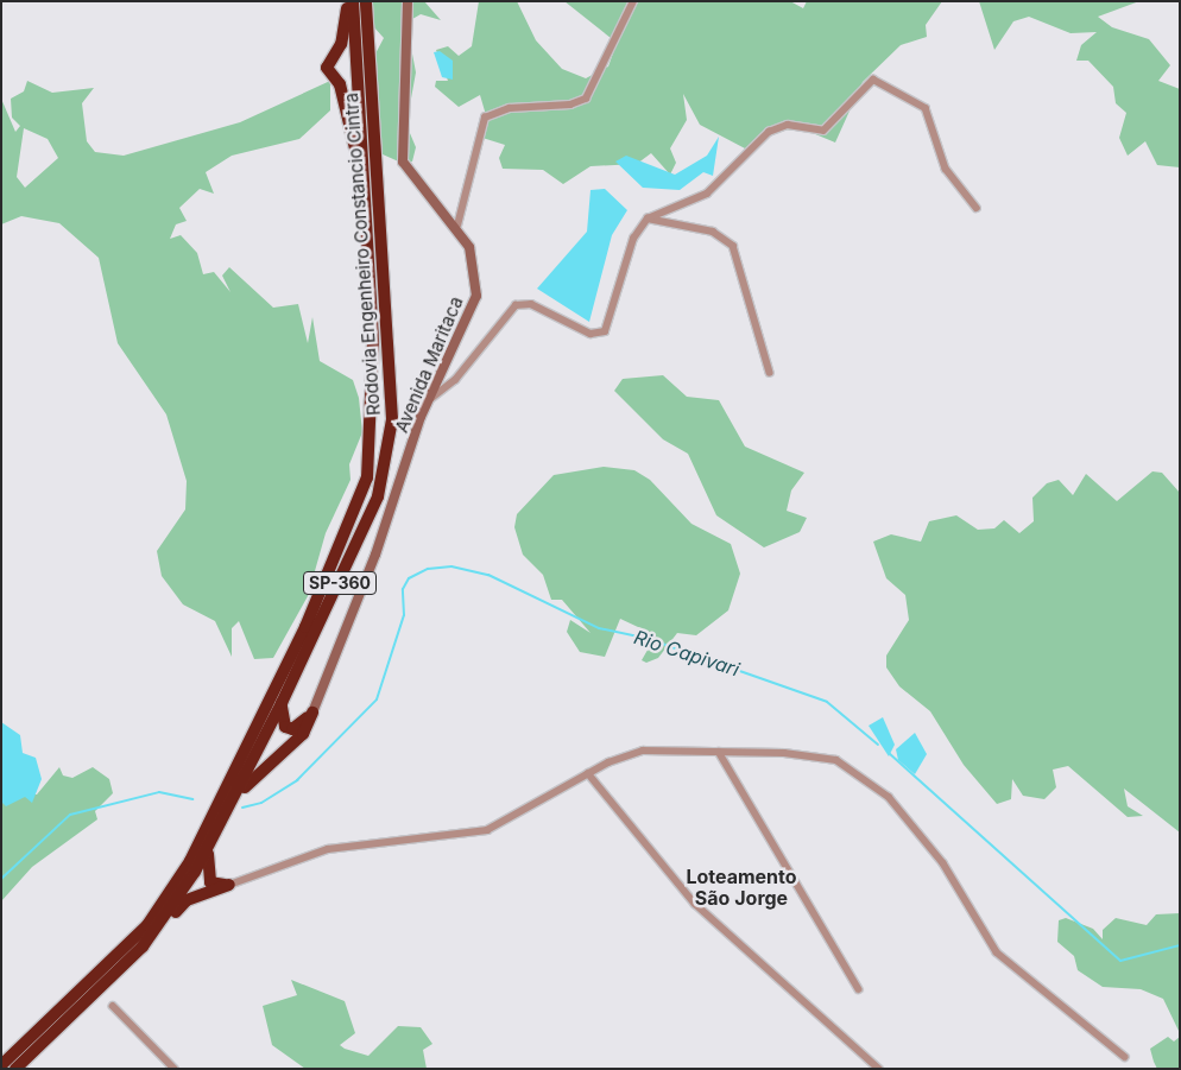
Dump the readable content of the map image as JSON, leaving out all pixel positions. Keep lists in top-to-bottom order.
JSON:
{
  "streets": {
    "highway": ["Rodovia Engenheiro Constancio Cintra", "SP-360"],
    "street": ["Avenida Maritaca"]
  },
  "districts": ["Loteamento São Jorge"],
  "water": ["Rio Capivari"]
}
